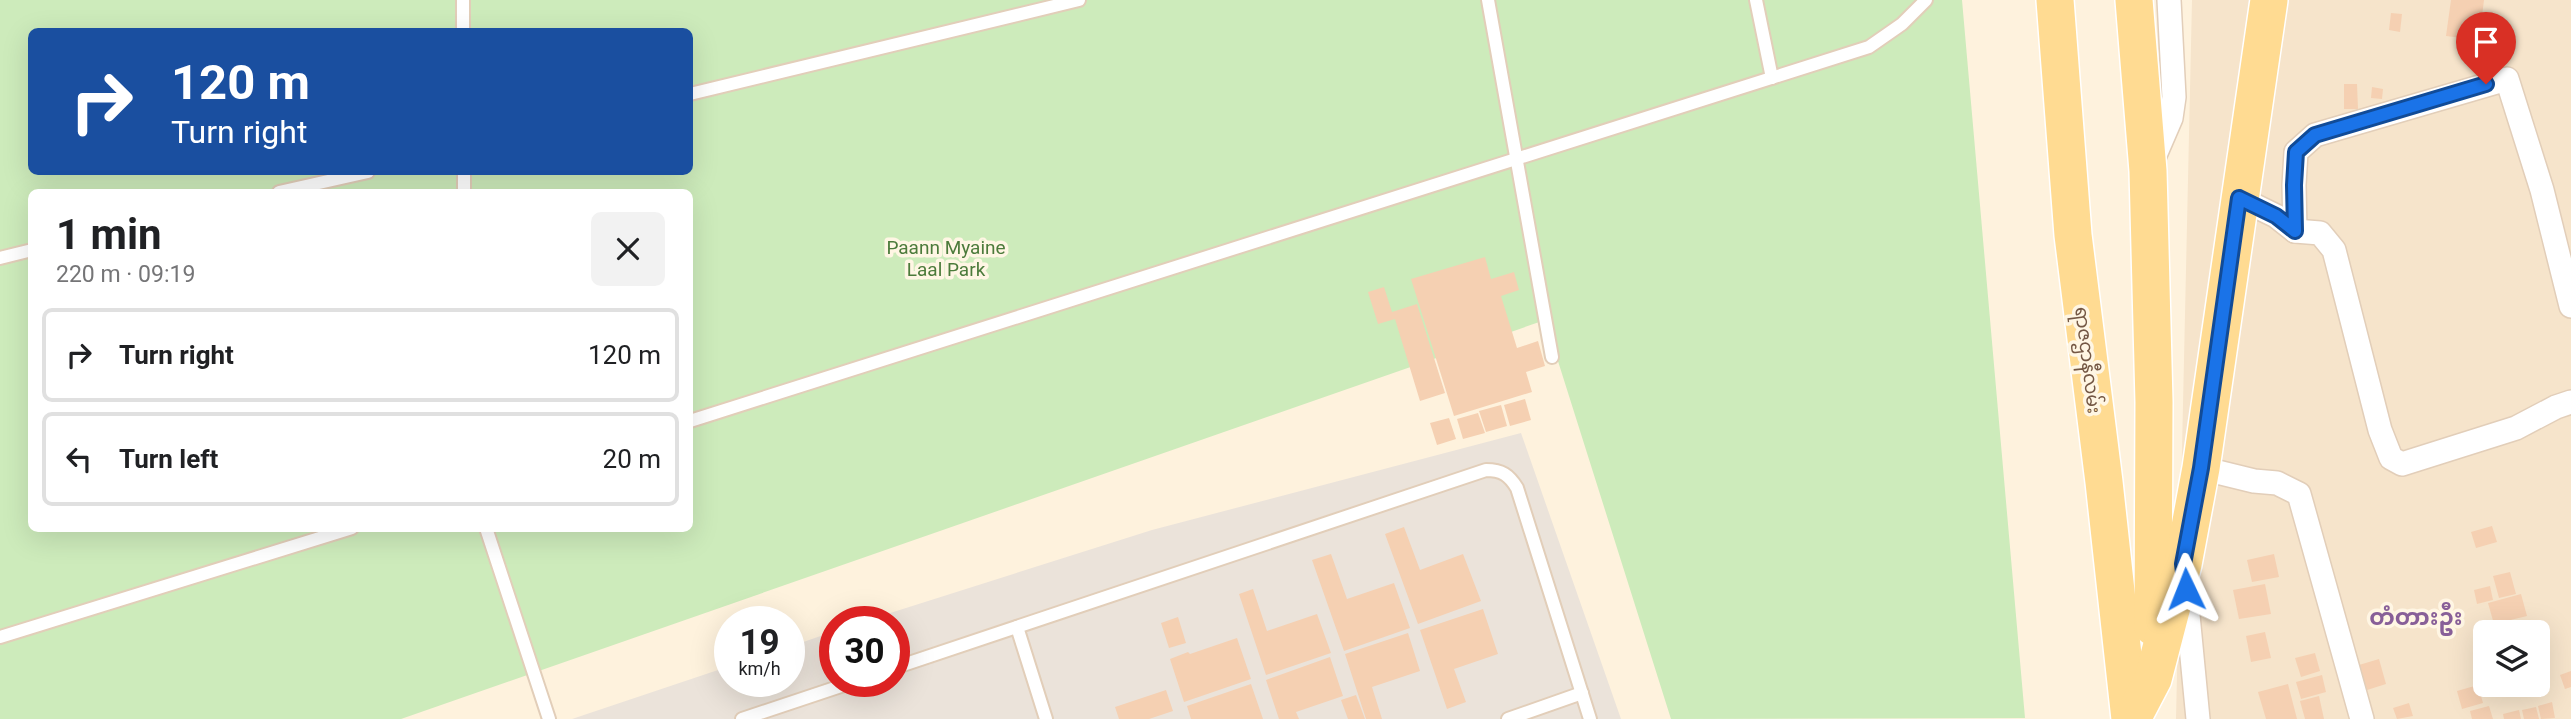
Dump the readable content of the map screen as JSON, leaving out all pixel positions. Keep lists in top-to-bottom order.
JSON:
{
  "streets": {
    "main road": ["ရာဇဌာနီလမ်း"]
  },
  "districts": ["တံတားဦး"],
  "parks": ["Paann Myaine Laal Park"],
  "page": {
    "turn": ["120 m", "Turn right"],
    "heading": ["1 min", "220 m · 09:19"],
    "list": [
      {
        "name": "Turn right",
        "value": "120 m"
      },
      {
        "name": "Turn left",
        "value": "20 m"
      }
    ],
    "speed": "19 km/h",
    "limit": "30"
  }
}
